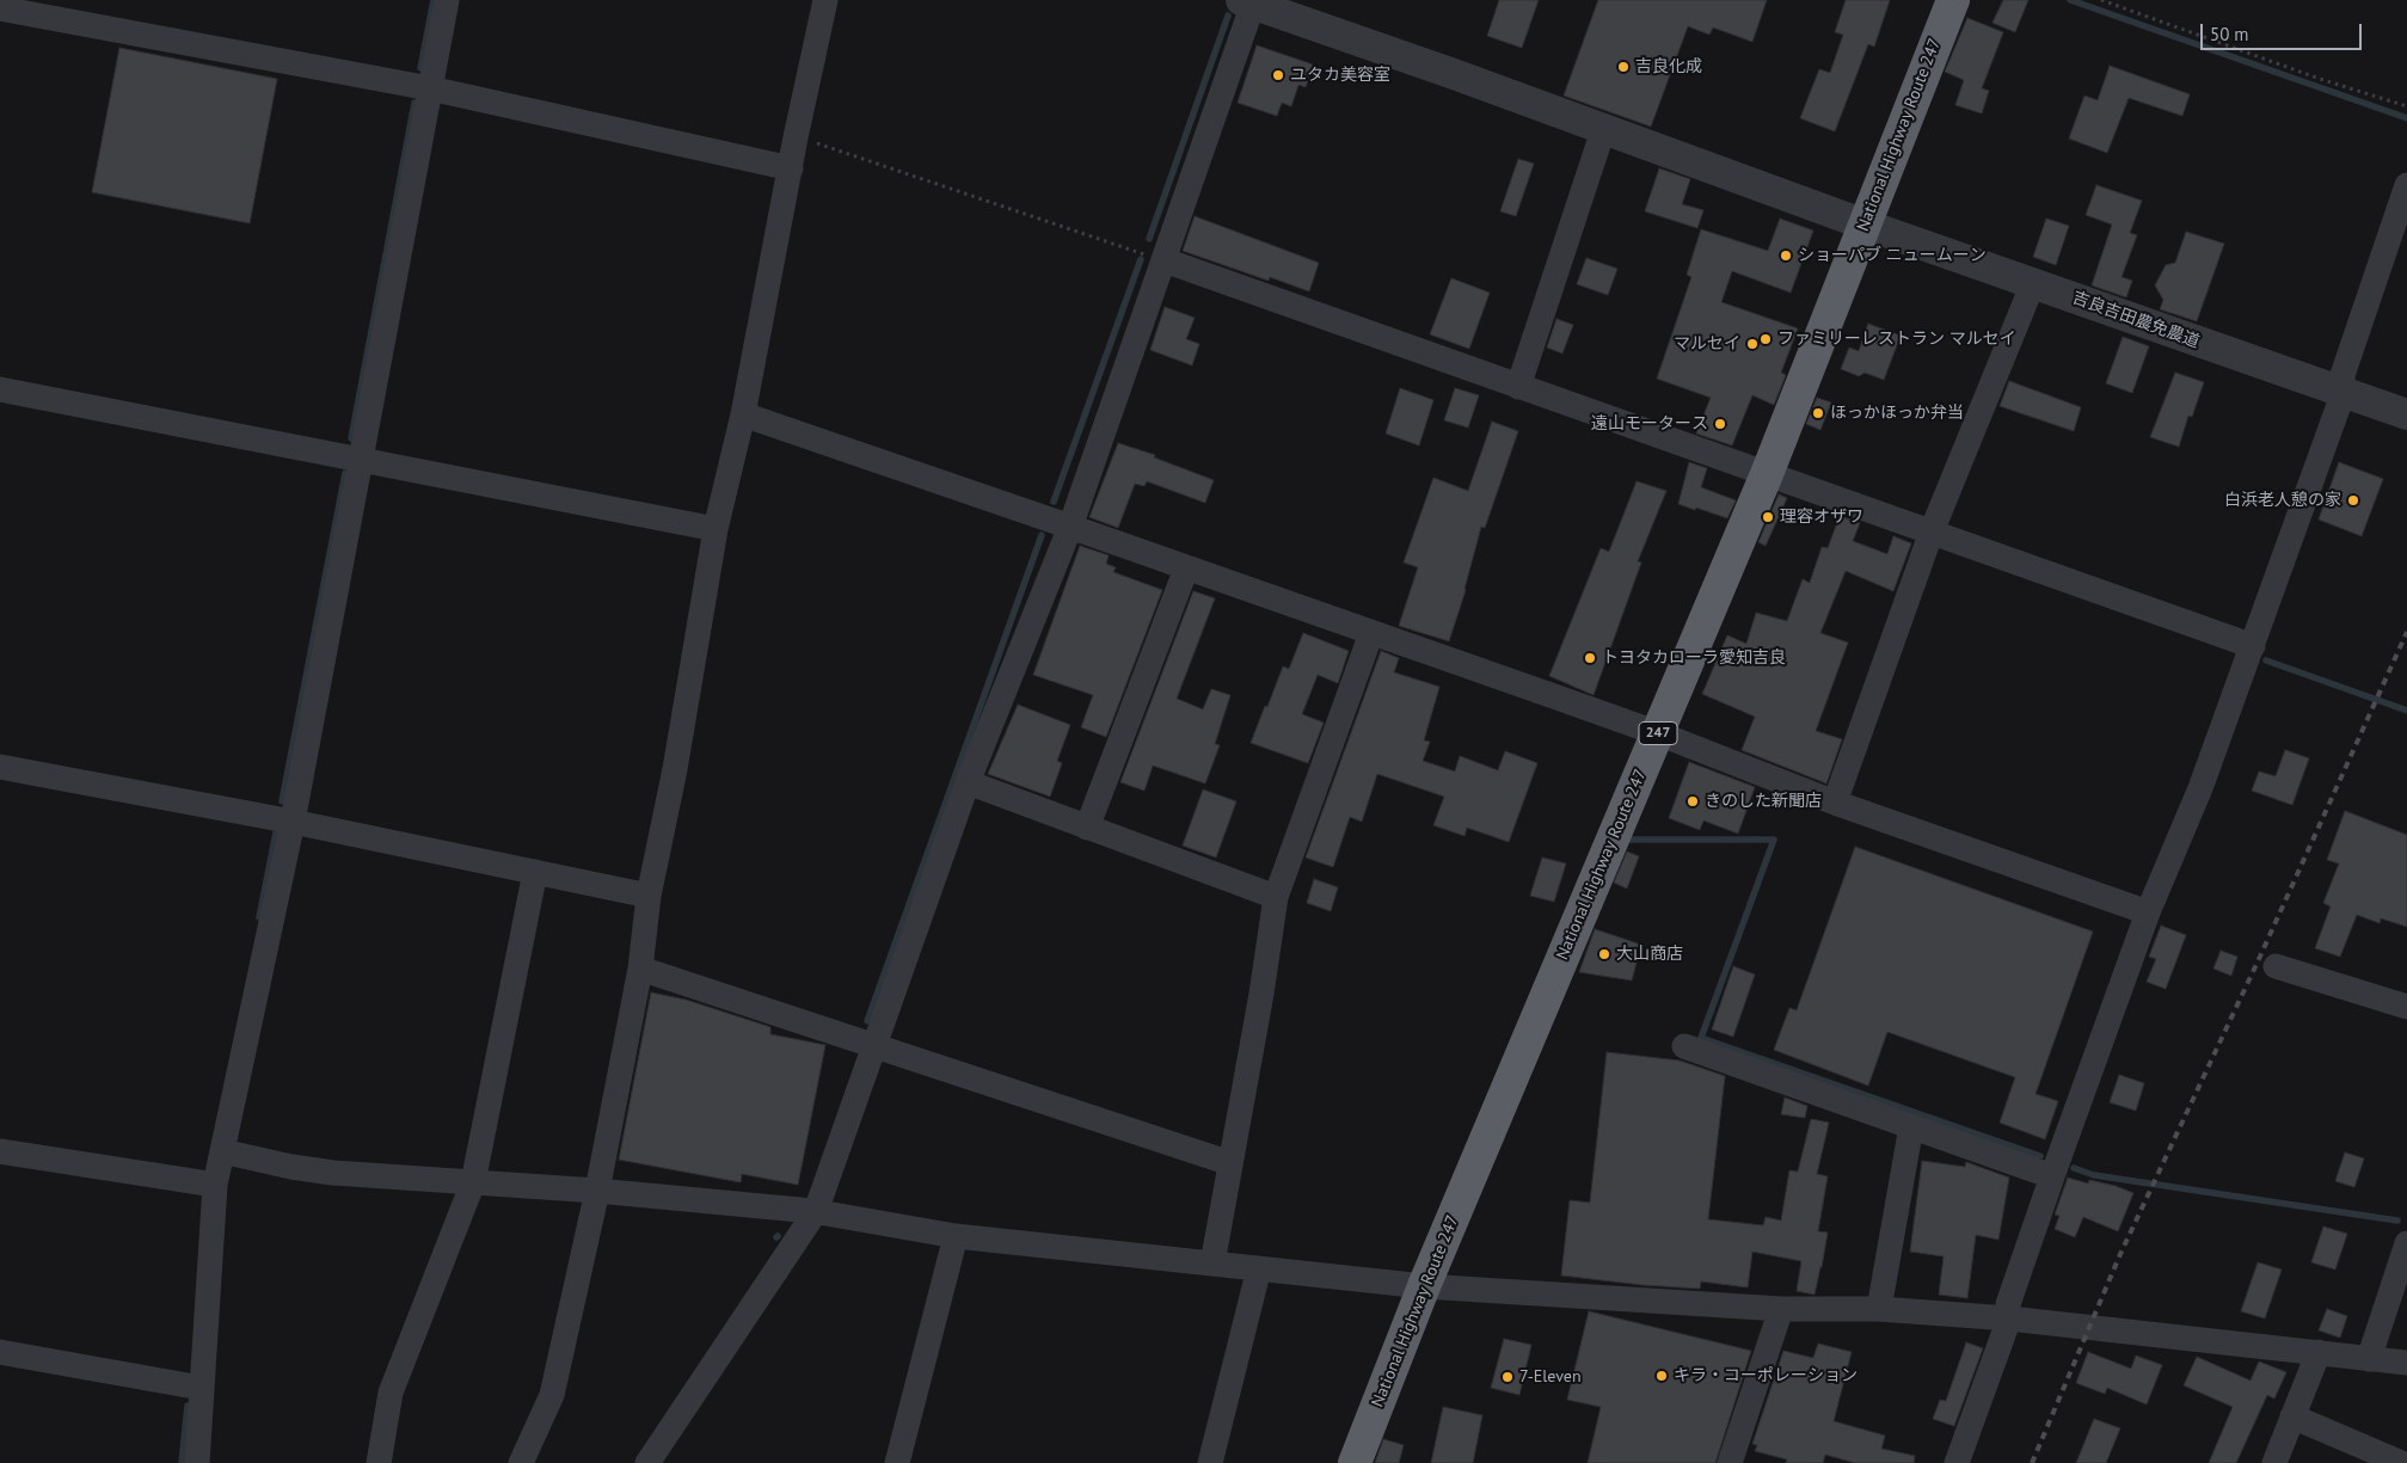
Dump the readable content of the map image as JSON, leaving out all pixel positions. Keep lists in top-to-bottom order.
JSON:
{
  "streets": {
    "highway": ["National Highway Route 247", "247"],
    "street": ["吉良吉田農免農道"]
  },
  "crossings": [
    ["National Highway Route 247", "吉良吉田農免農道"]
  ],
  "places": [
    "吉良化成",
    "ユタカ美容室",
    "ショーパブ ニュームーン",
    "ファミリーレストラン マルセイ",
    "マルセイ",
    "ほっかほっか弁当",
    "遠山モータース",
    "白浜老人憩の家",
    "理容オザワ",
    "トヨタカローラ愛知吉良",
    "きのした新聞店",
    "大山商店",
    "キラ・コーポレーション",
    "7-Eleven"
  ],
  "scale_bar": "50 m"
}
